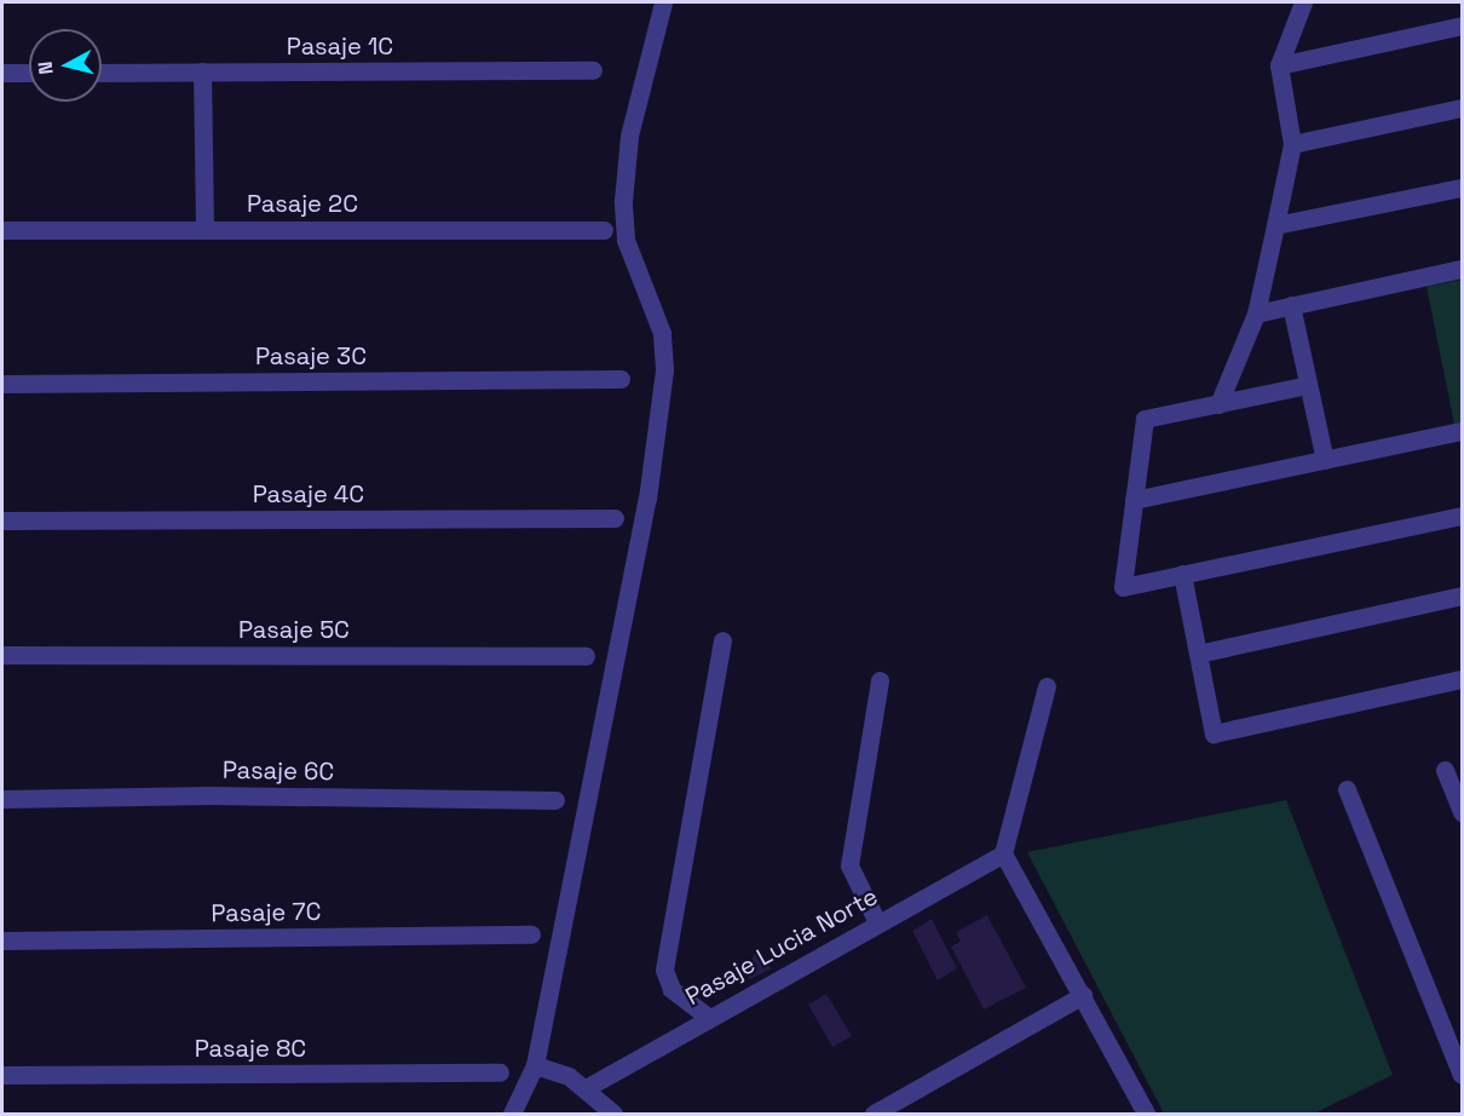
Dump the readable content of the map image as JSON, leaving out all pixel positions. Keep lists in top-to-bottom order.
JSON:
{
  "streets": {
    "street": [
      "Pasaje 1C",
      "Pasaje 2C",
      "Pasaje 3C",
      "Pasaje 4C",
      "Pasaje 5C",
      "Pasaje 6C",
      "Pasaje 7C",
      "Pasaje Lucia Norte",
      "Pasaje 8C"
    ]
  },
  "north": "left"
}
